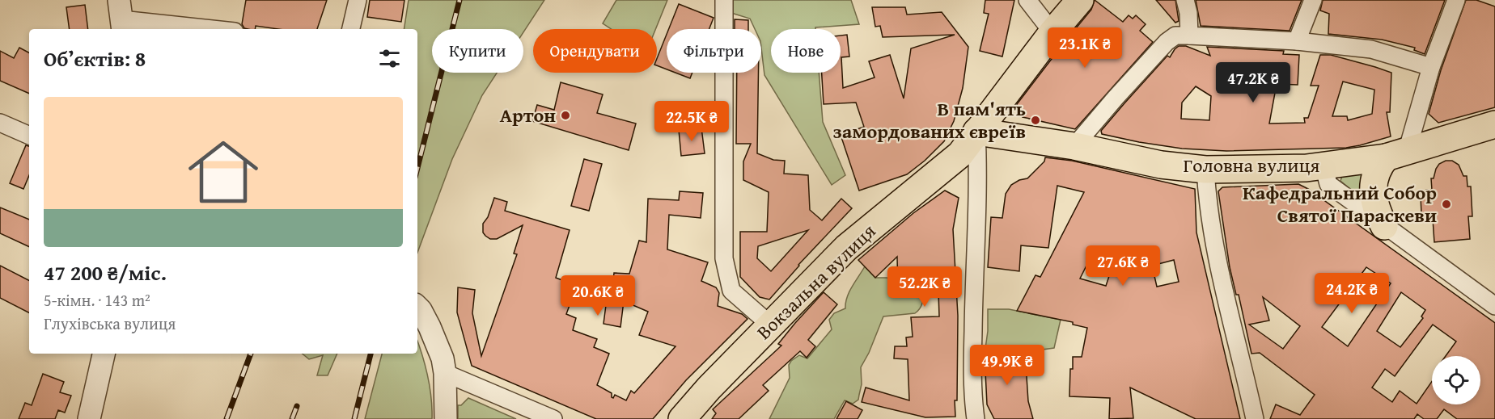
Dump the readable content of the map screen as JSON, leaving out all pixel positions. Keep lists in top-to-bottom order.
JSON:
{
  "streets": {
    "main road": ["Головна вулиця", "Вокзальна вулиця"]
  },
  "crossings": [
    ["Головна вулиця", "Вокзальна вулиця"]
  ],
  "places": ["Артон", "В пам'ять замордованих євреїв", "Кафедральний Собор Святої Параскеви"],
  "page": {
    "price": [
      "23.1K ₴",
      "47.2K ₴",
      "22.5K ₴",
      "27.6K ₴",
      "52.2K ₴",
      "24.2K ₴",
      "20.6K ₴",
      "49.9K ₴"
    ],
    "chip": [
      "Купити",
      "Орендувати",
      "Фільтри",
      "Нове"
    ],
    "heading": "Об’єктів: 8",
    "list": [
      {
        "name": "47 200 ₴/міс.",
        "note": "5-кімн. · 143 m² · Глухівська вулиця"
      }
    ]
  }
}
